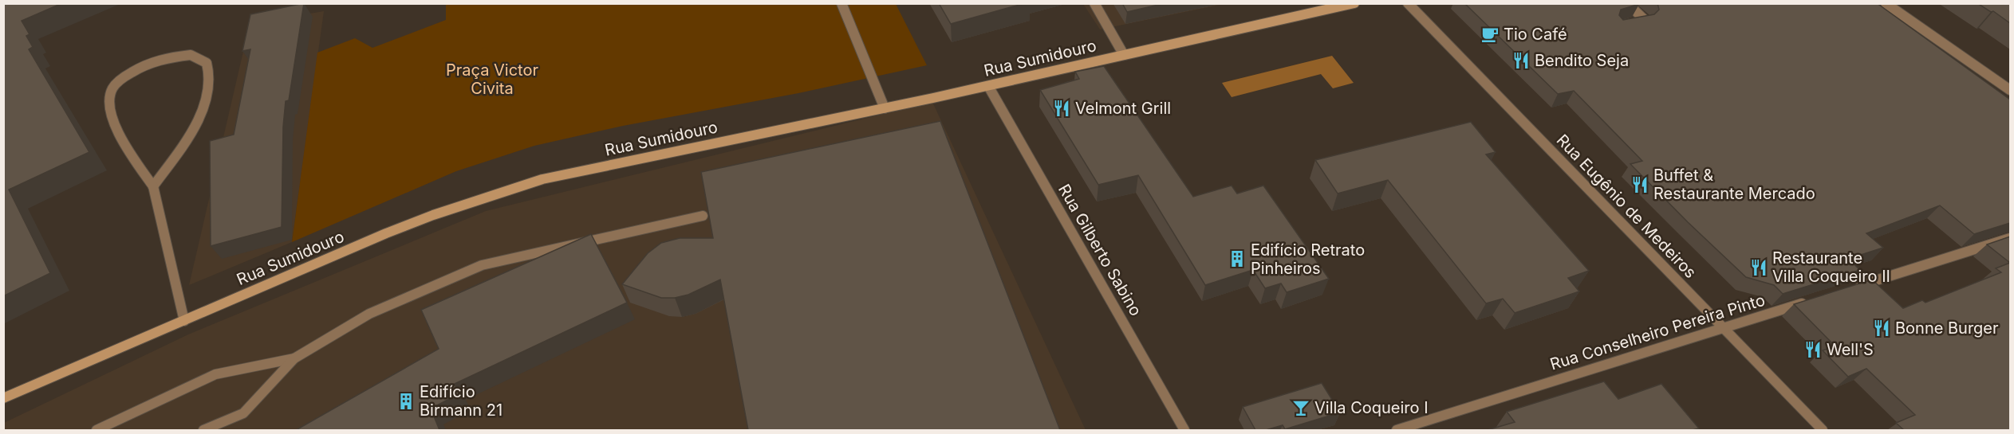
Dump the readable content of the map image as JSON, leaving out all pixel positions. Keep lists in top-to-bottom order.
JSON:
{
  "streets": {
    "main road": ["Rua Sumidouro"],
    "street": ["Rua Eugênio de Medeiros", "Rua Gilberto Sabino", "Rua Conselheiro Pereira Pinto"]
  },
  "crossings": [
    ["Rua Sumidouro", "Rua Gilberto Sabino"],
    ["Rua Eugênio de Medeiros", "Rua Conselheiro Pereira Pinto"]
  ],
  "parks": ["Praça Victor Civita"],
  "places": {
    "cafe": ["Tio Café"],
    "restaurant": [
      "Bendito Seja",
      "Velmont Grill",
      "Buffet & Restaurante Mercado",
      "Restaurante Villa Coqueiro II",
      "Bonne Burger",
      "Well'S"
    ],
    "building": ["Edifício Retrato Pinheiros", "Edifício Birmann 21"],
    "bar": ["Villa Coqueiro I"]
  }
}
